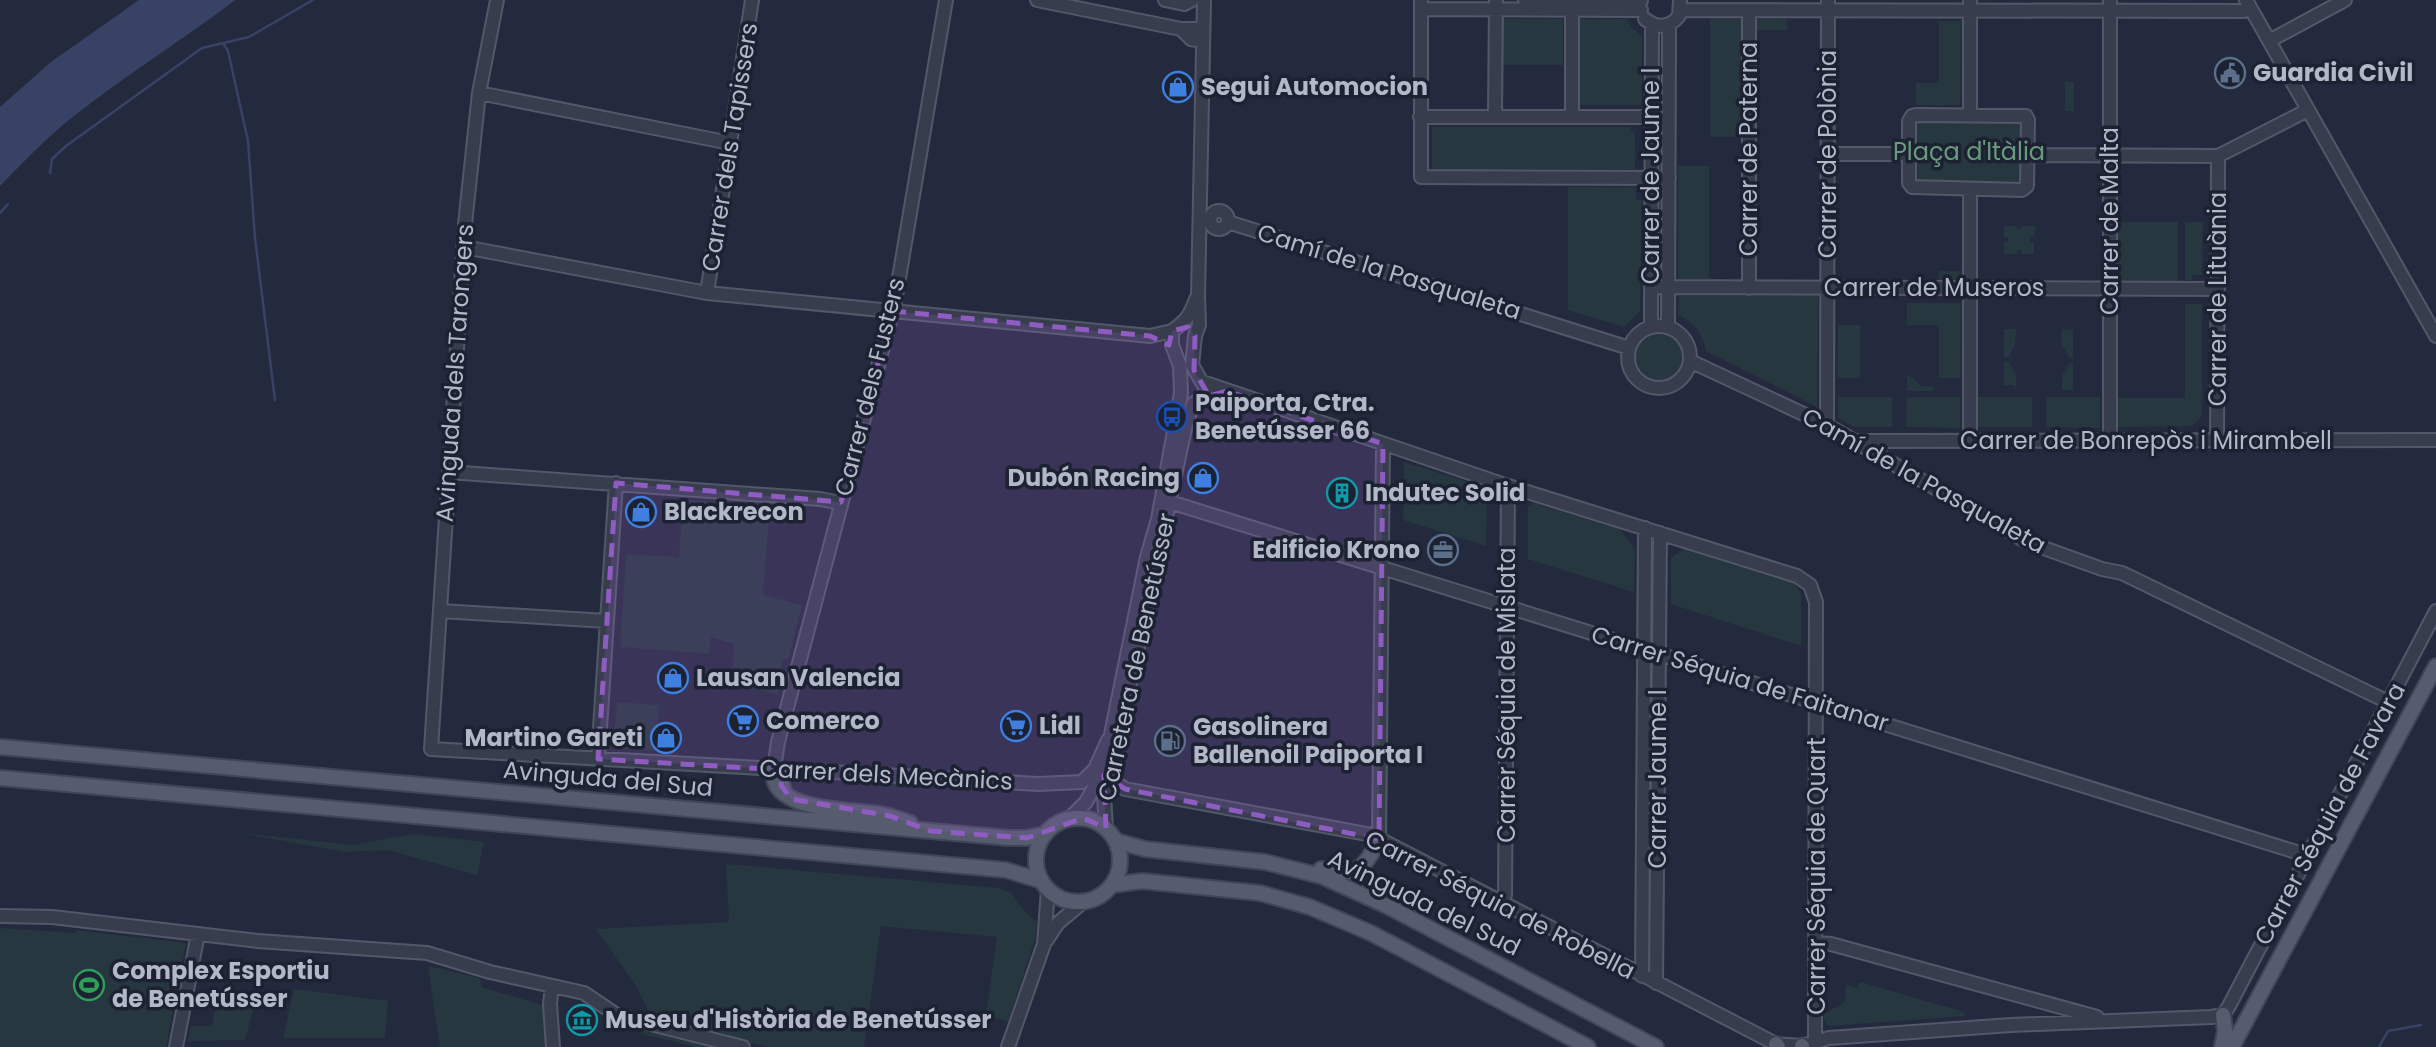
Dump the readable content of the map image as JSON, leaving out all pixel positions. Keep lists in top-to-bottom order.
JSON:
{
  "streets": {
    "main road": ["Avinguda del Sud"],
    "street": [
      "Carrer dels Tapissers",
      "Carrer de Paterna",
      "Carrer de Polònia",
      "Carrer de Jaume I",
      "Carrer de Malta",
      "Camí de la Pasqualeta",
      "Carrer de Museros",
      "Carrer de Lituània",
      "Avinguda dels Tarongers",
      "Carrer dels Fusters",
      "Carrer de Bonrepòs i Mirambell",
      "Carretera de Benetússer",
      "Carrer Séquia de Faitanar",
      "Carrer Séquia de Mislata",
      "Carrer dels Mecànics",
      "Carrer Jaume I",
      "Carrer Séquia de Favara",
      "Carrer Séquia de Quart",
      "Carrer Séquia de Robella"
    ]
  },
  "crossings": [
    ["Carrer de Paterna", "Carrer de Museros"],
    ["Carrer de Polònia", "Camí de la Pasqualeta"],
    ["Carrer de Polònia", "Carrer de Museros"],
    ["Carrer de Jaume I", "Camí de la Pasqualeta"],
    ["Carrer de Jaume I", "Carrer de Museros"],
    ["Carrer de Malta", "Carrer de Museros"],
    ["Carrer de Malta", "Carrer de Bonrepòs i Mirambell"],
    ["Camí de la Pasqualeta", "Carrer de Bonrepòs i Mirambell"],
    ["Camí de la Pasqualeta", "Carretera de Benetússer"],
    ["Camí de la Pasqualeta", "Carrer Séquia de Favara"],
    ["Carrer de Museros", "Carrer de Lituània"],
    ["Carrer de Lituània", "Carrer de Bonrepòs i Mirambell"],
    ["Avinguda dels Tarongers", "Carrer dels Mecànics"],
    ["Carrer dels Fusters", "Carrer dels Mecànics"],
    ["Carretera de Benetússer", "Carrer Séquia de Faitanar"],
    ["Carretera de Benetússer", "Carrer dels Mecànics"],
    ["Carretera de Benetússer", "Avinguda del Sud"],
    ["Carretera de Benetússer", "Carrer Séquia de Robella"],
    ["Carrer Séquia de Faitanar", "Carrer Séquia de Mislata"],
    ["Carrer Séquia de Faitanar", "Carrer Jaume I"],
    ["Carrer Séquia de Faitanar", "Carrer Séquia de Favara"],
    ["Carrer Séquia de Faitanar", "Carrer Séquia de Quart"],
    ["Carrer Séquia de Mislata", "Carrer Séquia de Robella"],
    ["Carrer Jaume I", "Carrer Séquia de Quart"],
    ["Carrer Jaume I", "Carrer Séquia de Robella"],
    ["Carrer Séquia de Favara", "Carrer Séquia de Robella"],
    ["Carrer Séquia de Quart", "Carrer Séquia de Robella"]
  ],
  "parks": ["Plaça d'Itàlia"],
  "places": {
    "public building": ["Guardia Civil"],
    "shop": [
      "Segui Automocion",
      "Dubón Racing",
      "Blackrecon",
      "Lausan Valencia",
      "Martino Gareti"
    ],
    "bus stop": ["Paiporta, Ctra. Benetússer 66"],
    "building": ["Indutec Solid"],
    "office": ["Edificio Krono"],
    "supermarket": ["Comerco", "Lidl"],
    "fuel station": ["Gasolinera Ballenoil Paiporta I"],
    "sports": ["Complex Esportiu de Benetússer"],
    "museum": ["Museu d'Història de Benetússer"]
  }
}
